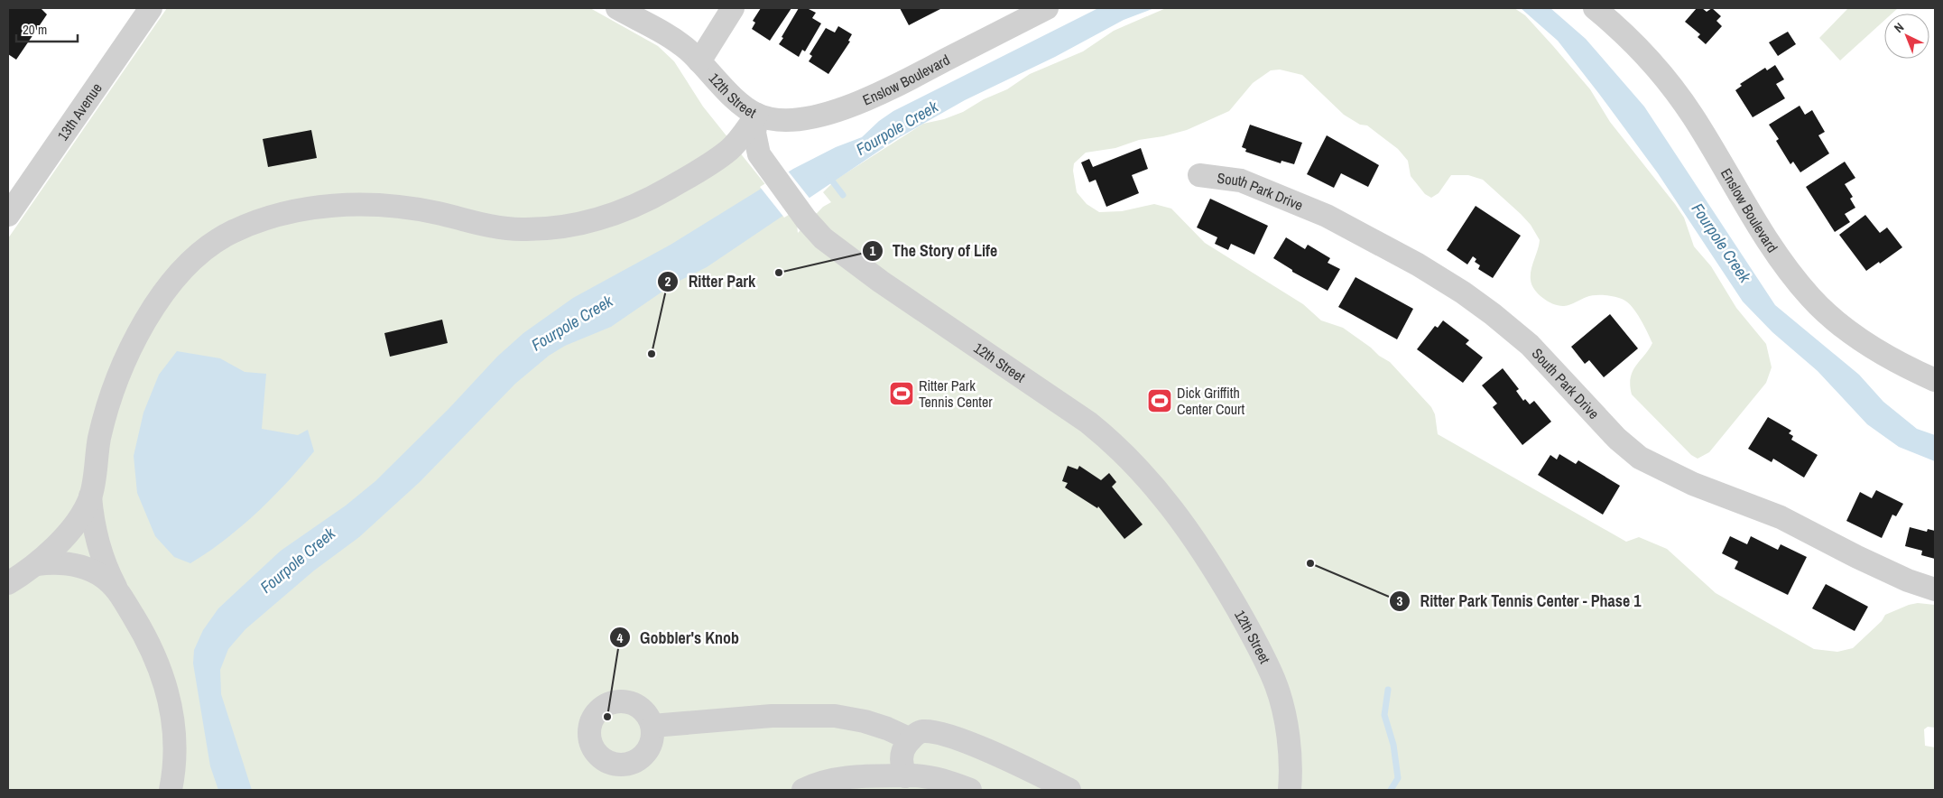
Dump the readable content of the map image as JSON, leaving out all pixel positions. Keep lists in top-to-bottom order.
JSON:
{
  "streets": {
    "street": [
      "Enslow Boulevard",
      "12th Street",
      "13th Avenue",
      "South Park Drive"
    ]
  },
  "crossings": [
    ["Enslow Boulevard", "12th Street"]
  ],
  "water": ["Fourpole Creek"],
  "places": {
    "other": [
      "The Story of Life",
      "Ritter Park",
      "Ritter Park Tennis Center - Phase 1",
      "Gobbler's Knob"
    ],
    "sports": ["Ritter Park Tennis Center", "Dick Griffith Center Court"]
  },
  "scale_bar": "20 m",
  "north": "top left"
}
